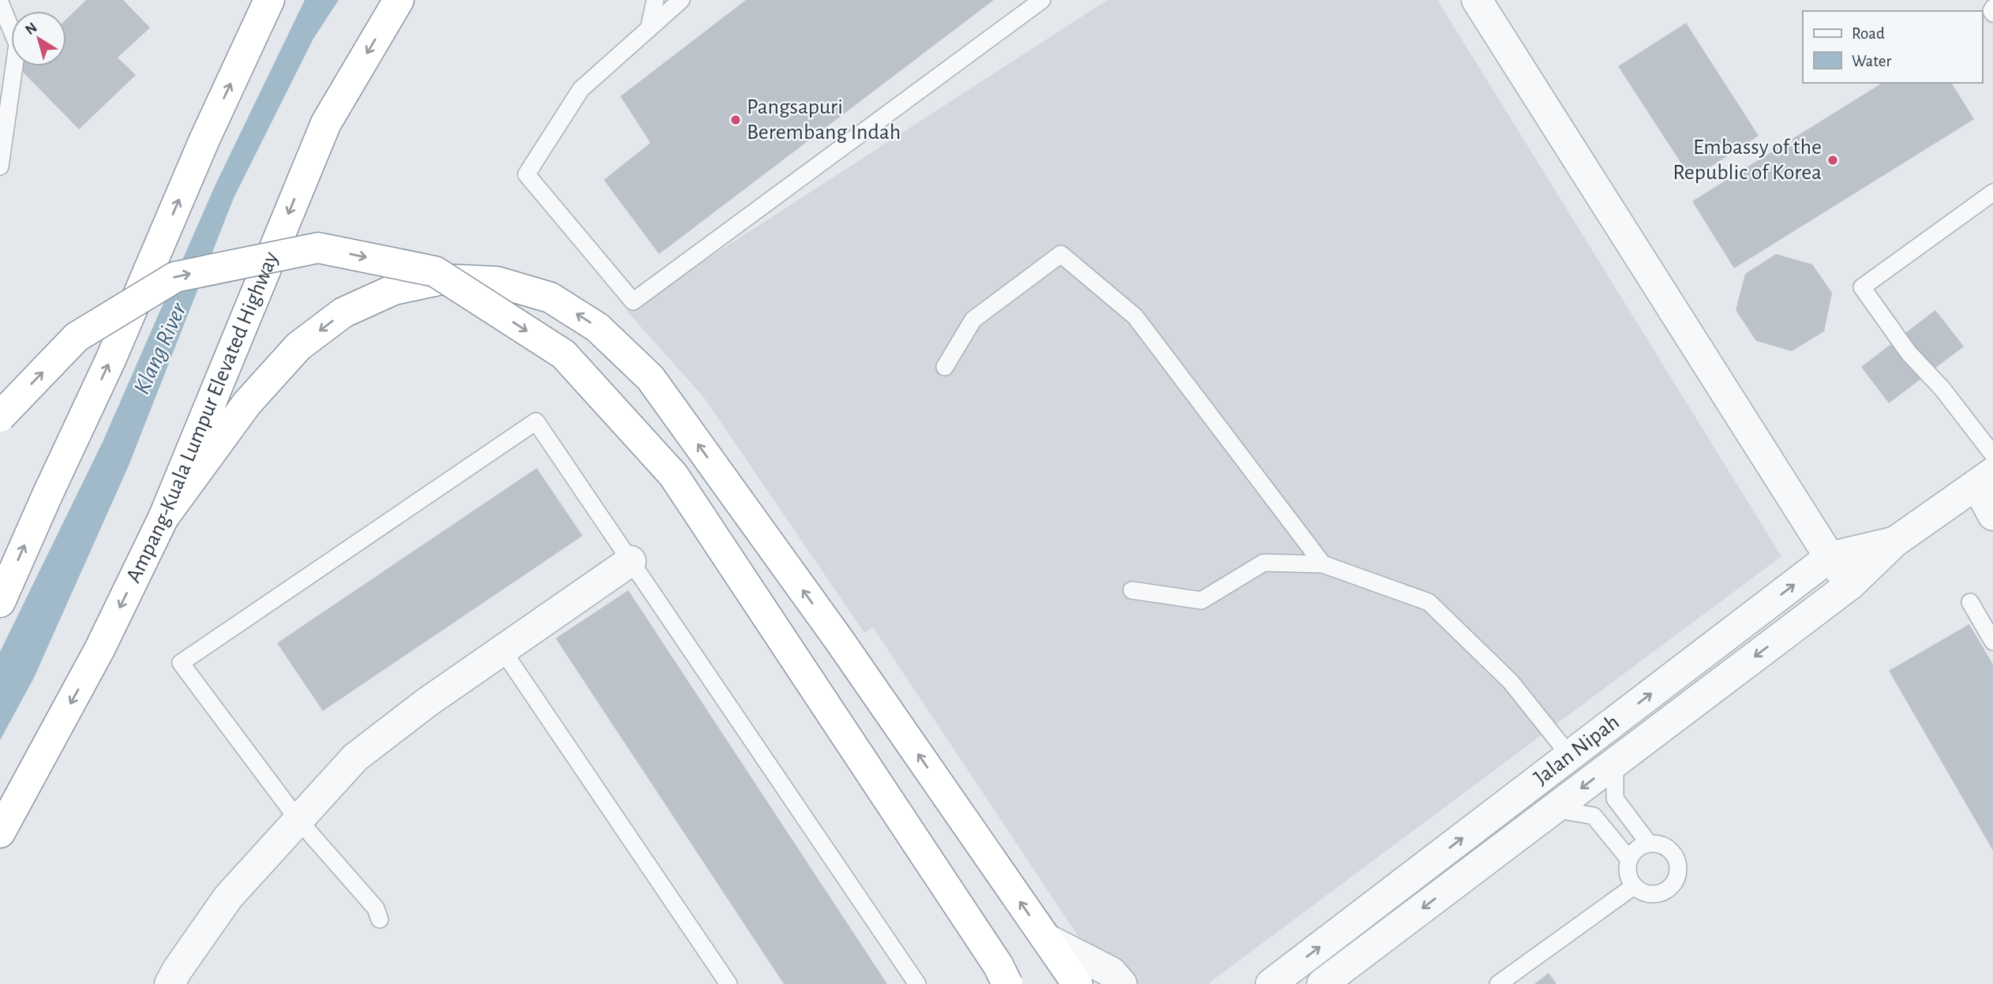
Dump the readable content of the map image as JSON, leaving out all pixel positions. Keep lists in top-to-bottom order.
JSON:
{
  "streets": {
    "highway": ["Ampang-Kuala Lumpur Elevated Highway"],
    "street": ["Jalan Nipah"]
  },
  "water": ["Klang River"],
  "places": ["Pangsapuri Berembang Indah", "Embassy of the Republic of Korea"],
  "legend": ["Road", "Water"],
  "north": "top left"
}
